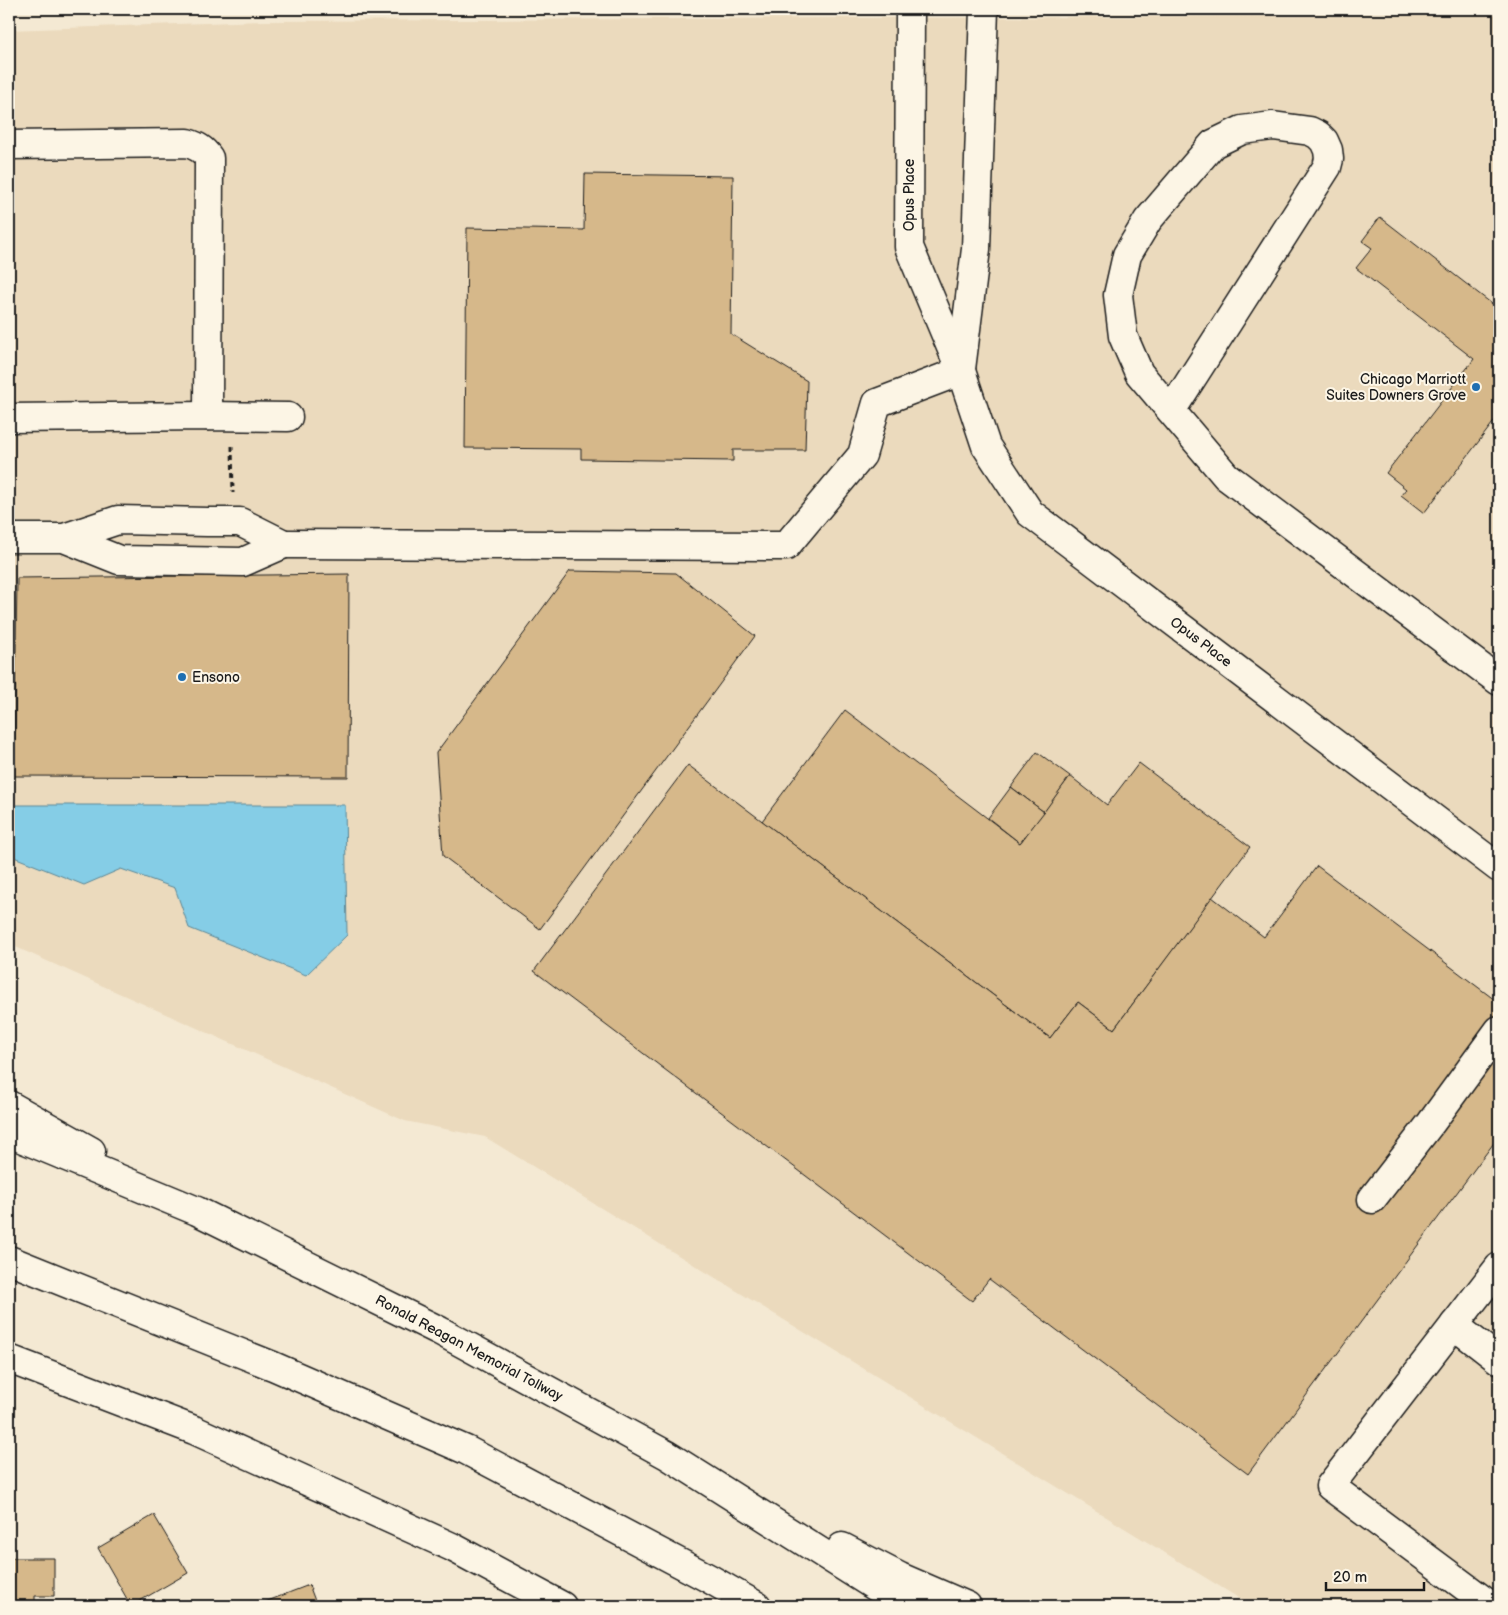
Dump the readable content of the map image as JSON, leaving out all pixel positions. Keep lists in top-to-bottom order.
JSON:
{
  "streets": {
    "main road": ["Opus Place", "Ronald Reagan Memorial Tollway"]
  },
  "places": ["Chicago Marriott Suites Downers Grove", "Ensono"],
  "scale_bar": "20 m"
}
